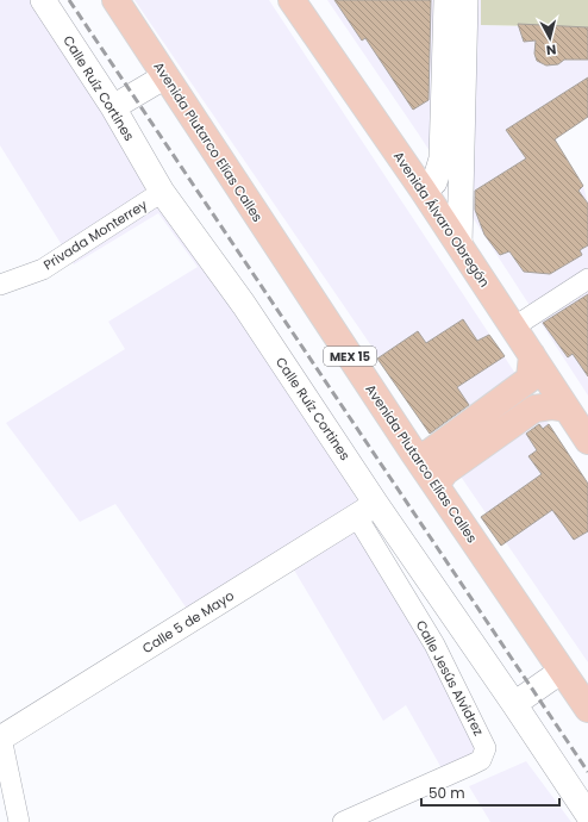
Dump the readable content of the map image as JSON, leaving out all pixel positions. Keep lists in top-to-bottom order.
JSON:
{
  "streets": {
    "highway": ["Avenida Plutarco Elías Calles", "Avenida Álvaro Obregón", "MEX 15"],
    "street": [
      "Calle Ruíz Cortines",
      "Privada Monterrey",
      "Calle 5 de Mayo",
      "Calle Jesús Alvidrez"
    ]
  },
  "crossings": [
    ["Calle Ruíz Cortines", "Privada Monterrey"],
    ["Calle Ruíz Cortines", "Calle 5 de Mayo"],
    ["Calle Ruíz Cortines", "Calle Jesús Alvidrez"],
    ["Calle 5 de Mayo", "Calle Jesús Alvidrez"]
  ],
  "scale_bar": "50 m",
  "north": "bottom"
}
